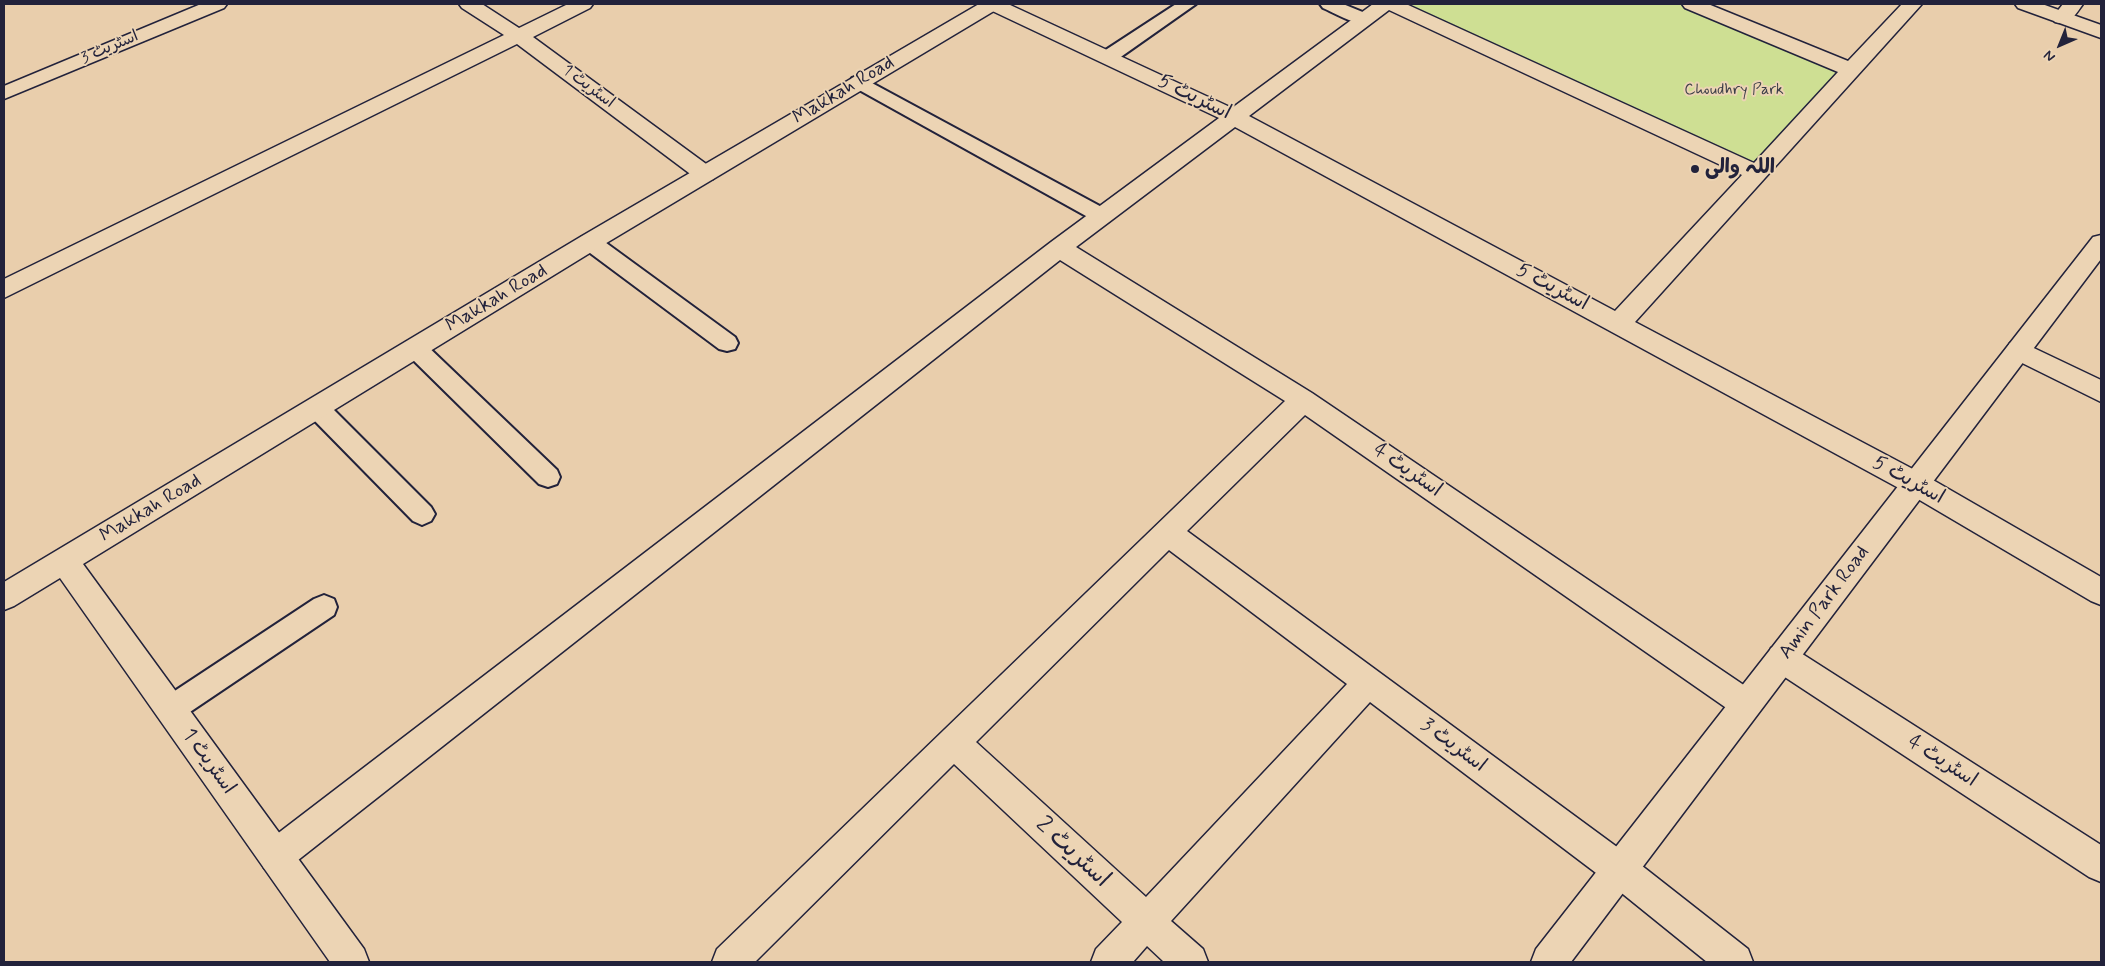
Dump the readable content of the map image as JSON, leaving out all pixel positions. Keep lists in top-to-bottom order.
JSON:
{
  "streets": {
    "street": [
      "اسٹریٹ 3",
      "اسٹریٹ 1",
      "Makkah Road",
      "اسٹریٹ 5",
      "اسٹریٹ 4",
      "Amin Park Road",
      "اسٹریٹ 2"
    ]
  },
  "crossings": [
    ["اسٹریٹ 3", "Amin Park Road"],
    ["اسٹریٹ 1", "Makkah Road"],
    ["Makkah Road", "اسٹریٹ 5"],
    ["اسٹریٹ 5", "Amin Park Road"],
    ["اسٹریٹ 4", "Amin Park Road"]
  ],
  "parks": ["Choudhry Park"],
  "places": ["اللہ والی"],
  "north": "bottom left"
}
